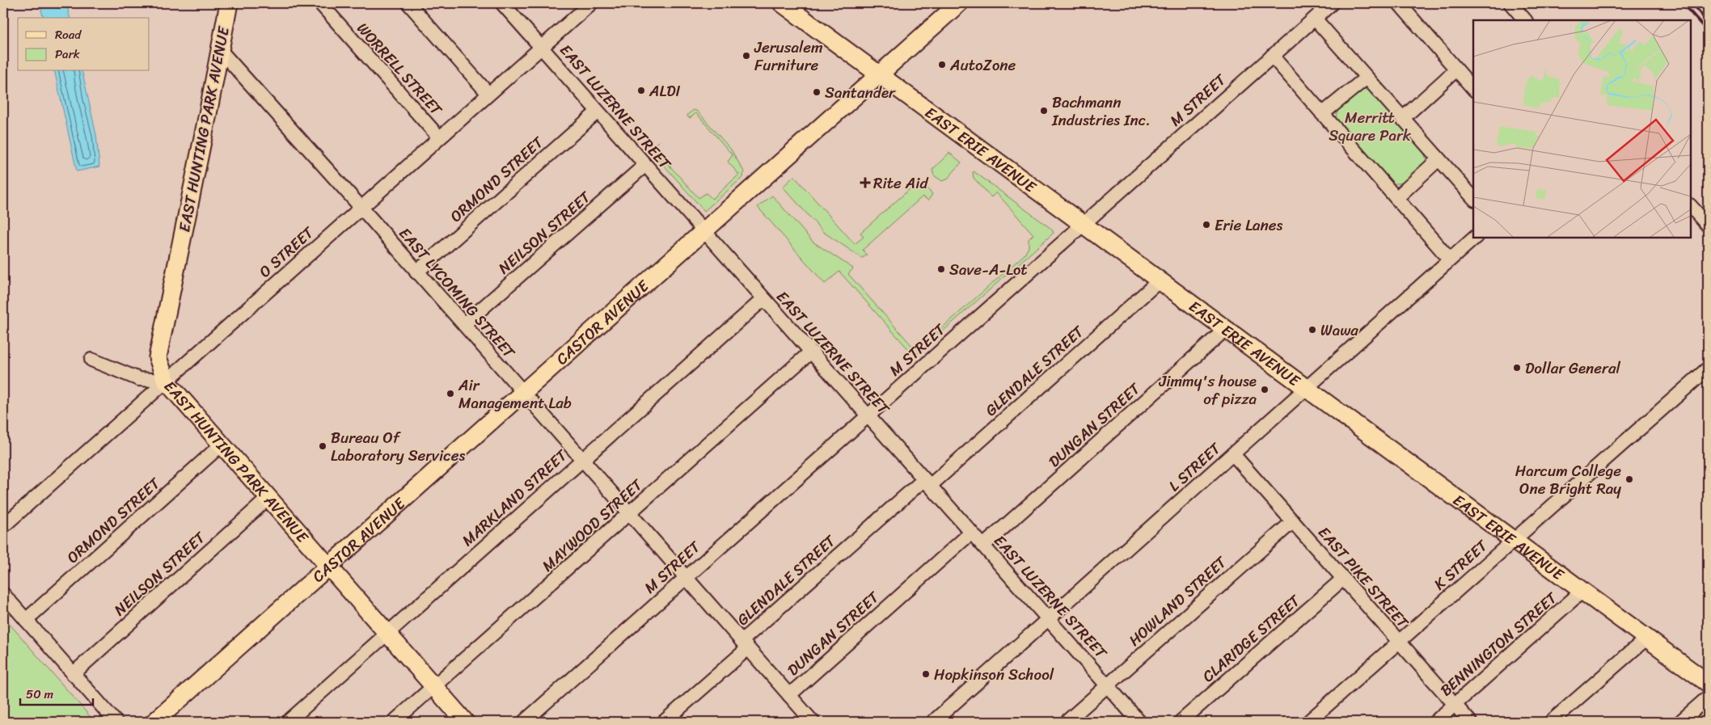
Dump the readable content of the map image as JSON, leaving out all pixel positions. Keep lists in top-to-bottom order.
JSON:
{
  "streets": {
    "main road": ["EAST HUNTING PARK AVENUE", "EAST ERIE AVENUE", "CASTOR AVENUE"],
    "street": [
      "WORRELL STREET",
      "M STREET",
      "EAST LUZERNE STREET",
      "ORMOND STREET",
      "NEILSON STREET",
      "O STREET",
      "EAST LYCOMING STREET",
      "GLENDALE STREET",
      "DUNGAN STREET",
      "L STREET",
      "MARKLAND STREET",
      "MAYWOOD STREET",
      "K STREET",
      "EAST PIKE STREET",
      "HOWLAND STREET",
      "CLARIDGE STREET",
      "BENNINGTON STREET"
    ]
  },
  "crossings": [
    ["WORRELL STREET", "O STREET"],
    ["M STREET", "EAST LUZERNE STREET"],
    ["M STREET", "EAST ERIE AVENUE"],
    ["M STREET", "EAST LYCOMING STREET"],
    ["EAST LUZERNE STREET", "ORMOND STREET"],
    ["EAST LUZERNE STREET", "NEILSON STREET"],
    ["EAST LUZERNE STREET", "O STREET"],
    ["EAST LUZERNE STREET", "CASTOR AVENUE"],
    ["EAST LUZERNE STREET", "GLENDALE STREET"],
    ["EAST LUZERNE STREET", "DUNGAN STREET"],
    ["EAST LUZERNE STREET", "L STREET"],
    ["EAST LUZERNE STREET", "MARKLAND STREET"],
    ["EAST LUZERNE STREET", "MAYWOOD STREET"],
    ["EAST LUZERNE STREET", "HOWLAND STREET"],
    ["EAST HUNTING PARK AVENUE", "ORMOND STREET"],
    ["EAST HUNTING PARK AVENUE", "NEILSON STREET"],
    ["EAST HUNTING PARK AVENUE", "O STREET"],
    ["EAST HUNTING PARK AVENUE", "EAST LYCOMING STREET"],
    ["EAST HUNTING PARK AVENUE", "CASTOR AVENUE"],
    ["EAST HUNTING PARK AVENUE", "MARKLAND STREET"],
    ["EAST HUNTING PARK AVENUE", "MAYWOOD STREET"],
    ["EAST ERIE AVENUE", "CASTOR AVENUE"],
    ["EAST ERIE AVENUE", "GLENDALE STREET"],
    ["EAST ERIE AVENUE", "DUNGAN STREET"],
    ["EAST ERIE AVENUE", "L STREET"],
    ["EAST ERIE AVENUE", "K STREET"],
    ["EAST ERIE AVENUE", "BENNINGTON STREET"],
    ["ORMOND STREET", "EAST LYCOMING STREET"],
    ["NEILSON STREET", "EAST LYCOMING STREET"],
    ["O STREET", "EAST LYCOMING STREET"],
    ["EAST LYCOMING STREET", "CASTOR AVENUE"],
    ["EAST LYCOMING STREET", "GLENDALE STREET"],
    ["EAST LYCOMING STREET", "DUNGAN STREET"],
    ["EAST LYCOMING STREET", "MARKLAND STREET"],
    ["EAST LYCOMING STREET", "MAYWOOD STREET"],
    ["L STREET", "EAST PIKE STREET"],
    ["K STREET", "EAST PIKE STREET"],
    ["EAST PIKE STREET", "HOWLAND STREET"],
    ["EAST PIKE STREET", "CLARIDGE STREET"],
    ["EAST PIKE STREET", "BENNINGTON STREET"]
  ],
  "parks": ["Merritt Square Park"],
  "places": {
    "other": [
      "Jerusalem Furniture",
      "AutoZone",
      "ALDI",
      "Santander",
      "Bachmann Industries Inc.",
      "Erie Lanes",
      "Save-A-Lot",
      "Wawa",
      "Dollar General",
      "Jimmy's house of pizza",
      "Air Management Lab",
      "Bureau Of Laboratory Services",
      "Harcum College One Bright Ray",
      "Hopkinson School"
    ],
    "health": ["Rite Aid"]
  },
  "legend": ["Road", "Park"],
  "scale_bar": "50 m"
}
